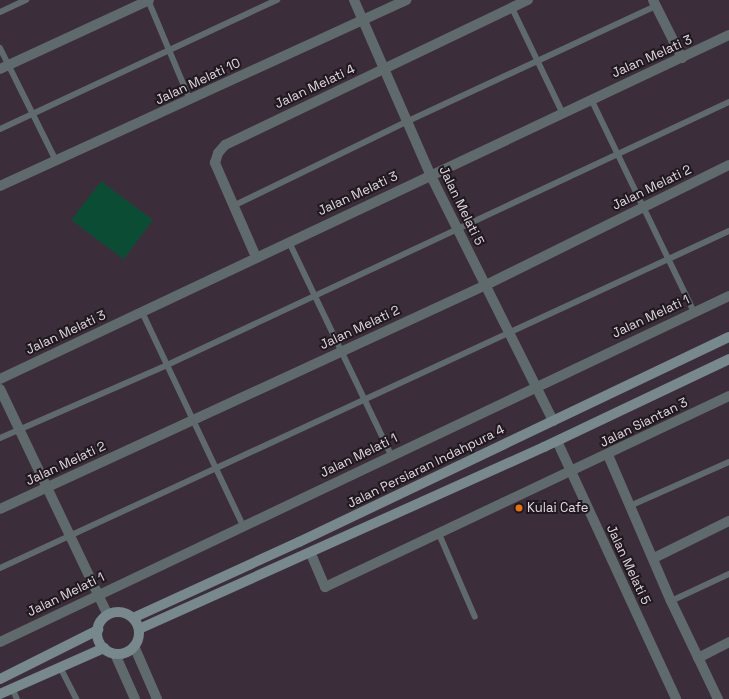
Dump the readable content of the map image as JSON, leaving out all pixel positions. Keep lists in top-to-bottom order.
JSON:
{
  "streets": {
    "main road": ["Jalan Persiaran Indahpura 4"],
    "street": [
      "Jalan Melati 3",
      "Jalan Melati 10",
      "Jalan Melati 4",
      "Jalan Melati 2",
      "Jalan Melati 5",
      "Jalan Melati 1",
      "Jalan Siantan 3"
    ]
  },
  "crossings": [
    ["Jalan Melati 3", "Jalan Melati 4"],
    ["Jalan Melati 3", "Jalan Melati 5"],
    ["Jalan Melati 10", "Jalan Melati 5"],
    ["Jalan Melati 4", "Jalan Melati 5"],
    ["Jalan Melati 2", "Jalan Melati 5"],
    ["Jalan Melati 5", "Jalan Melati 1"],
    ["Jalan Melati 5", "Jalan Siantan 3"],
    ["Jalan Melati 5", "Jalan Persiaran Indahpura 4"]
  ],
  "places": ["Kulai Cafe"]
}
